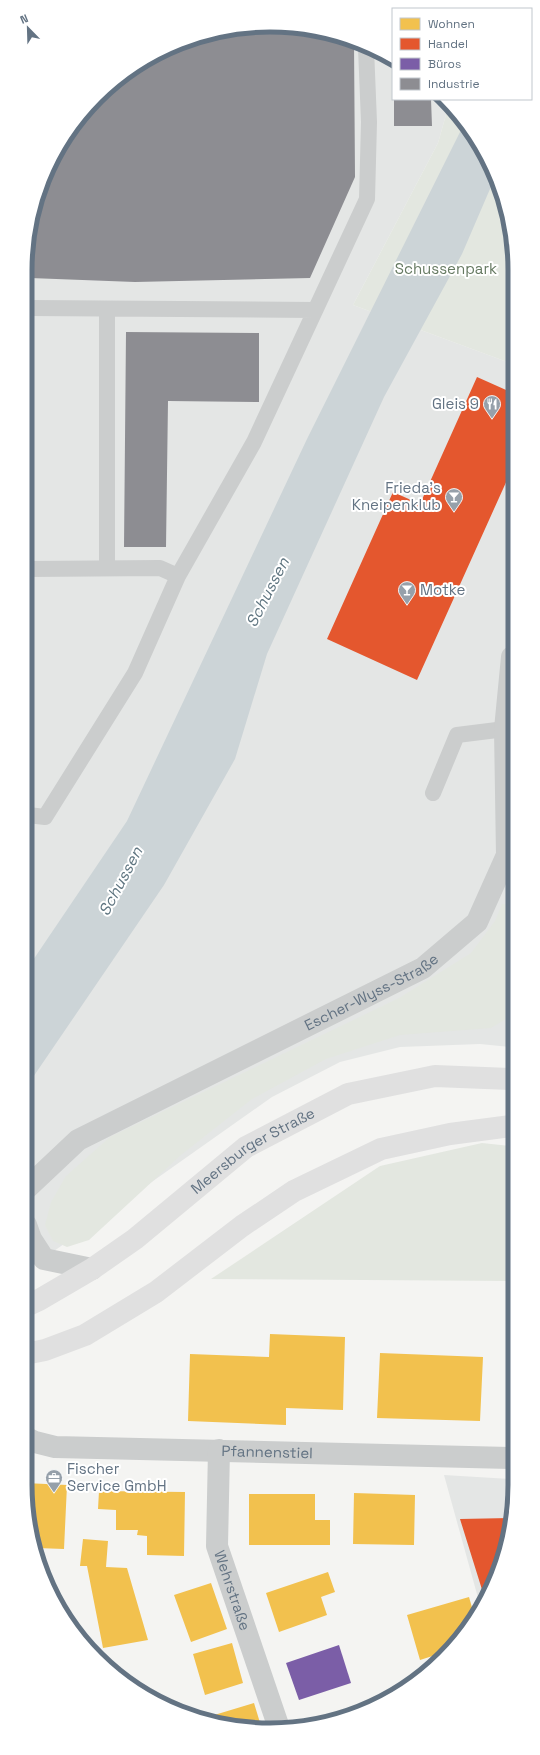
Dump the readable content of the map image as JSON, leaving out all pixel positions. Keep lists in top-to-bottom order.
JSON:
{
  "streets": {
    "street": [
      "Escher-Wyss-Straße",
      "Meersburger Straße",
      "Pfannenstiel",
      "Wehrstraße"
    ]
  },
  "crossings": [
    ["Pfannenstiel", "Wehrstraße"]
  ],
  "water": ["Schussen"],
  "parks": ["Schussenpark"],
  "places": {
    "restaurant": ["Gleis 9"],
    "bar": ["Frieda's Kneipenklub", "Motke"],
    "office": ["Fischer Service GmbH"]
  },
  "legend": [
    "Wohnen",
    "Handel",
    "Büros",
    "Industrie"
  ],
  "north": "top left"
}
